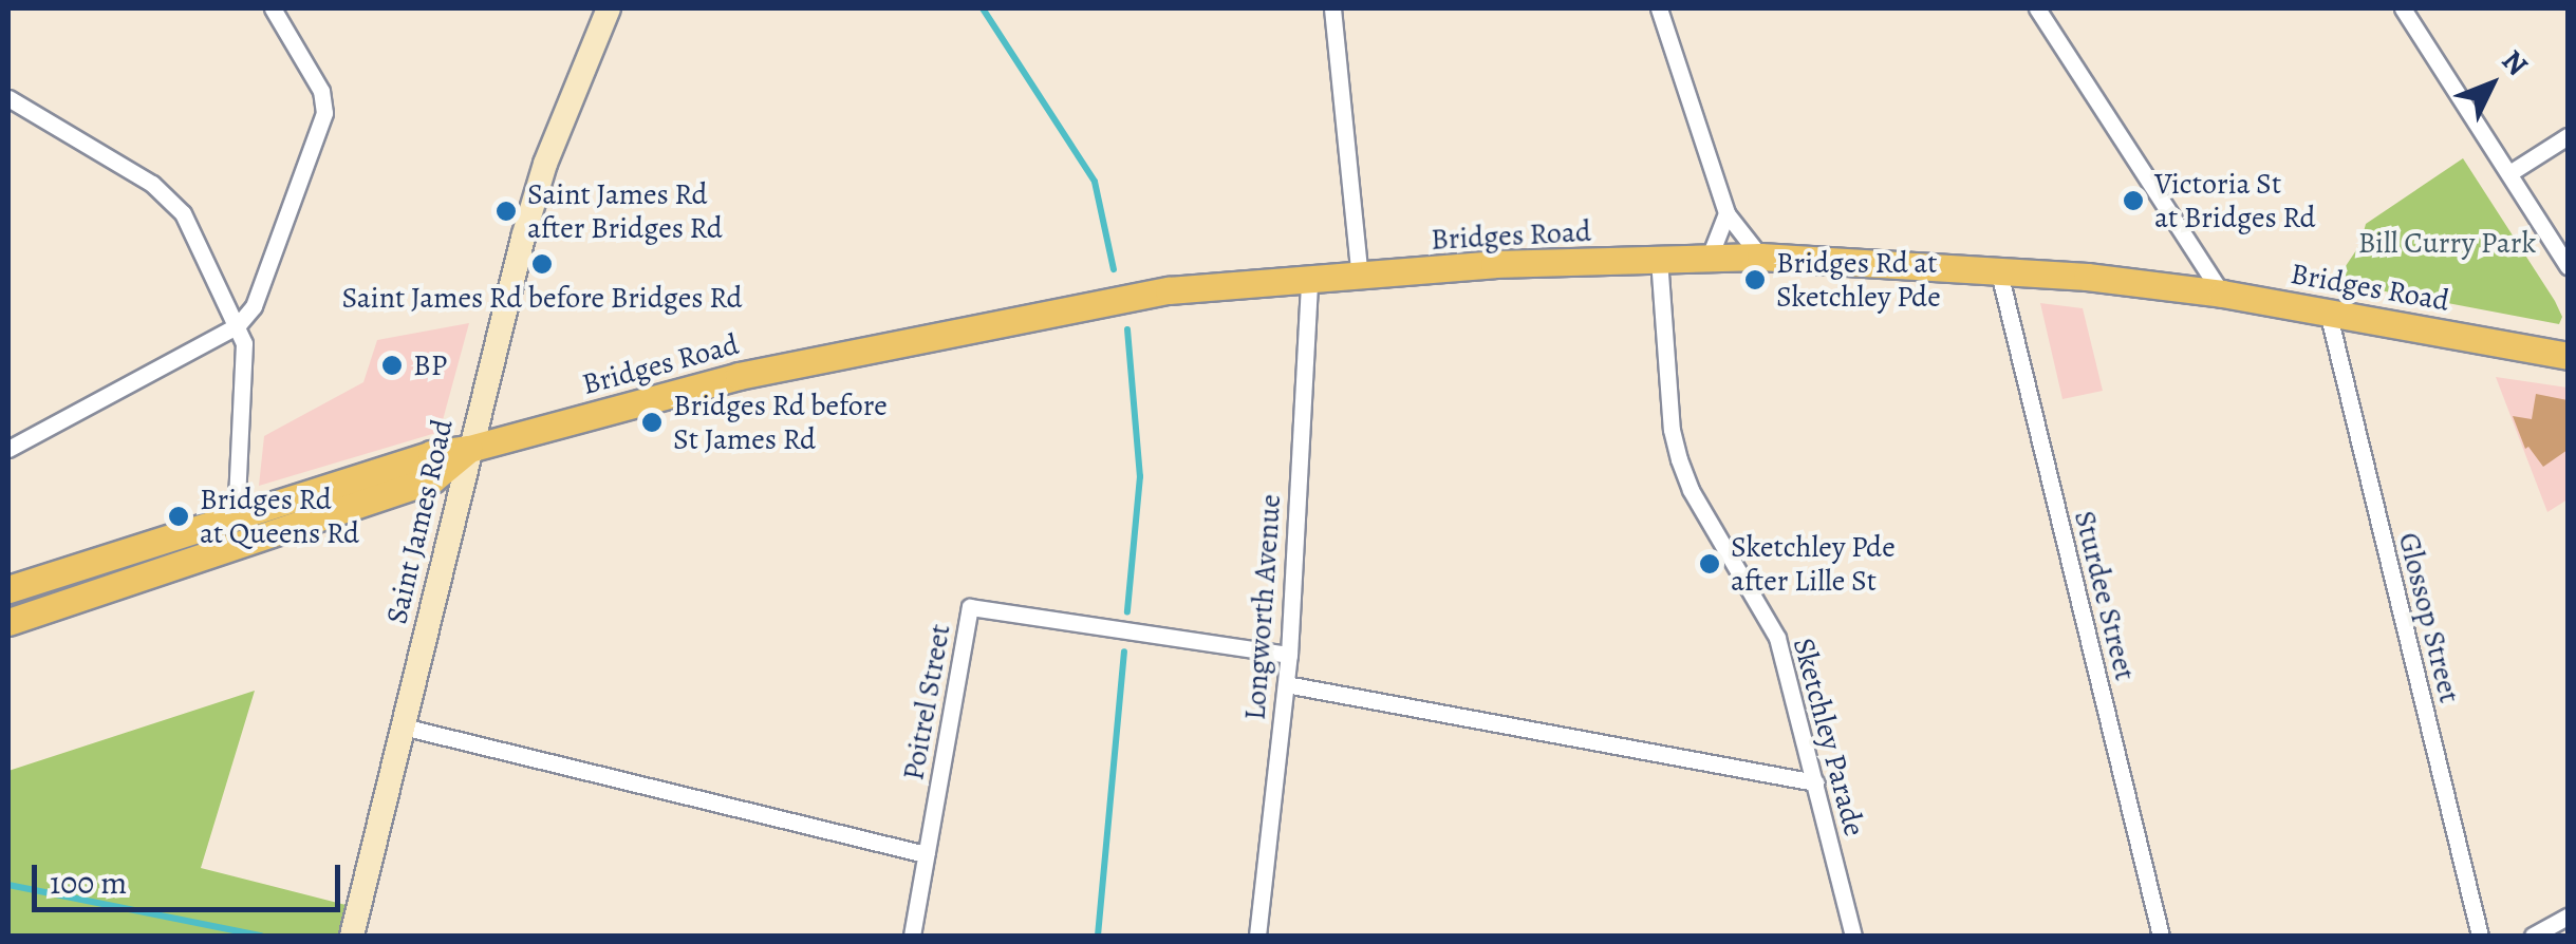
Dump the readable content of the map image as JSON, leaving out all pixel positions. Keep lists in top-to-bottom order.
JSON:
{
  "streets": {
    "main road": ["Bridges Road", "Saint James Road"],
    "street": [
      "Sturdee Street",
      "Longworth Avenue",
      "Glossop Street",
      "Poitrel Street",
      "Sketchley Parade"
    ]
  },
  "crossings": [
    ["Bridges Road", "Saint James Road"],
    ["Bridges Road", "Sturdee Street"],
    ["Bridges Road", "Longworth Avenue"],
    ["Bridges Road", "Glossop Street"],
    ["Bridges Road", "Sketchley Parade"],
    ["Longworth Avenue", "Poitrel Street"]
  ],
  "parks": ["Bill Curry Park"],
  "places": [
    "Victoria St at Bridges Rd",
    "Saint James Rd after Bridges Rd",
    "Saint James Rd before Bridges Rd",
    "Bridges Rd at Sketchley Pde",
    "BP",
    "Bridges Rd before St James Rd",
    "Bridges Rd at Queens Rd",
    "Sketchley Pde after Lille St"
  ],
  "scale_bar": "100 m",
  "north": "top right"
}
